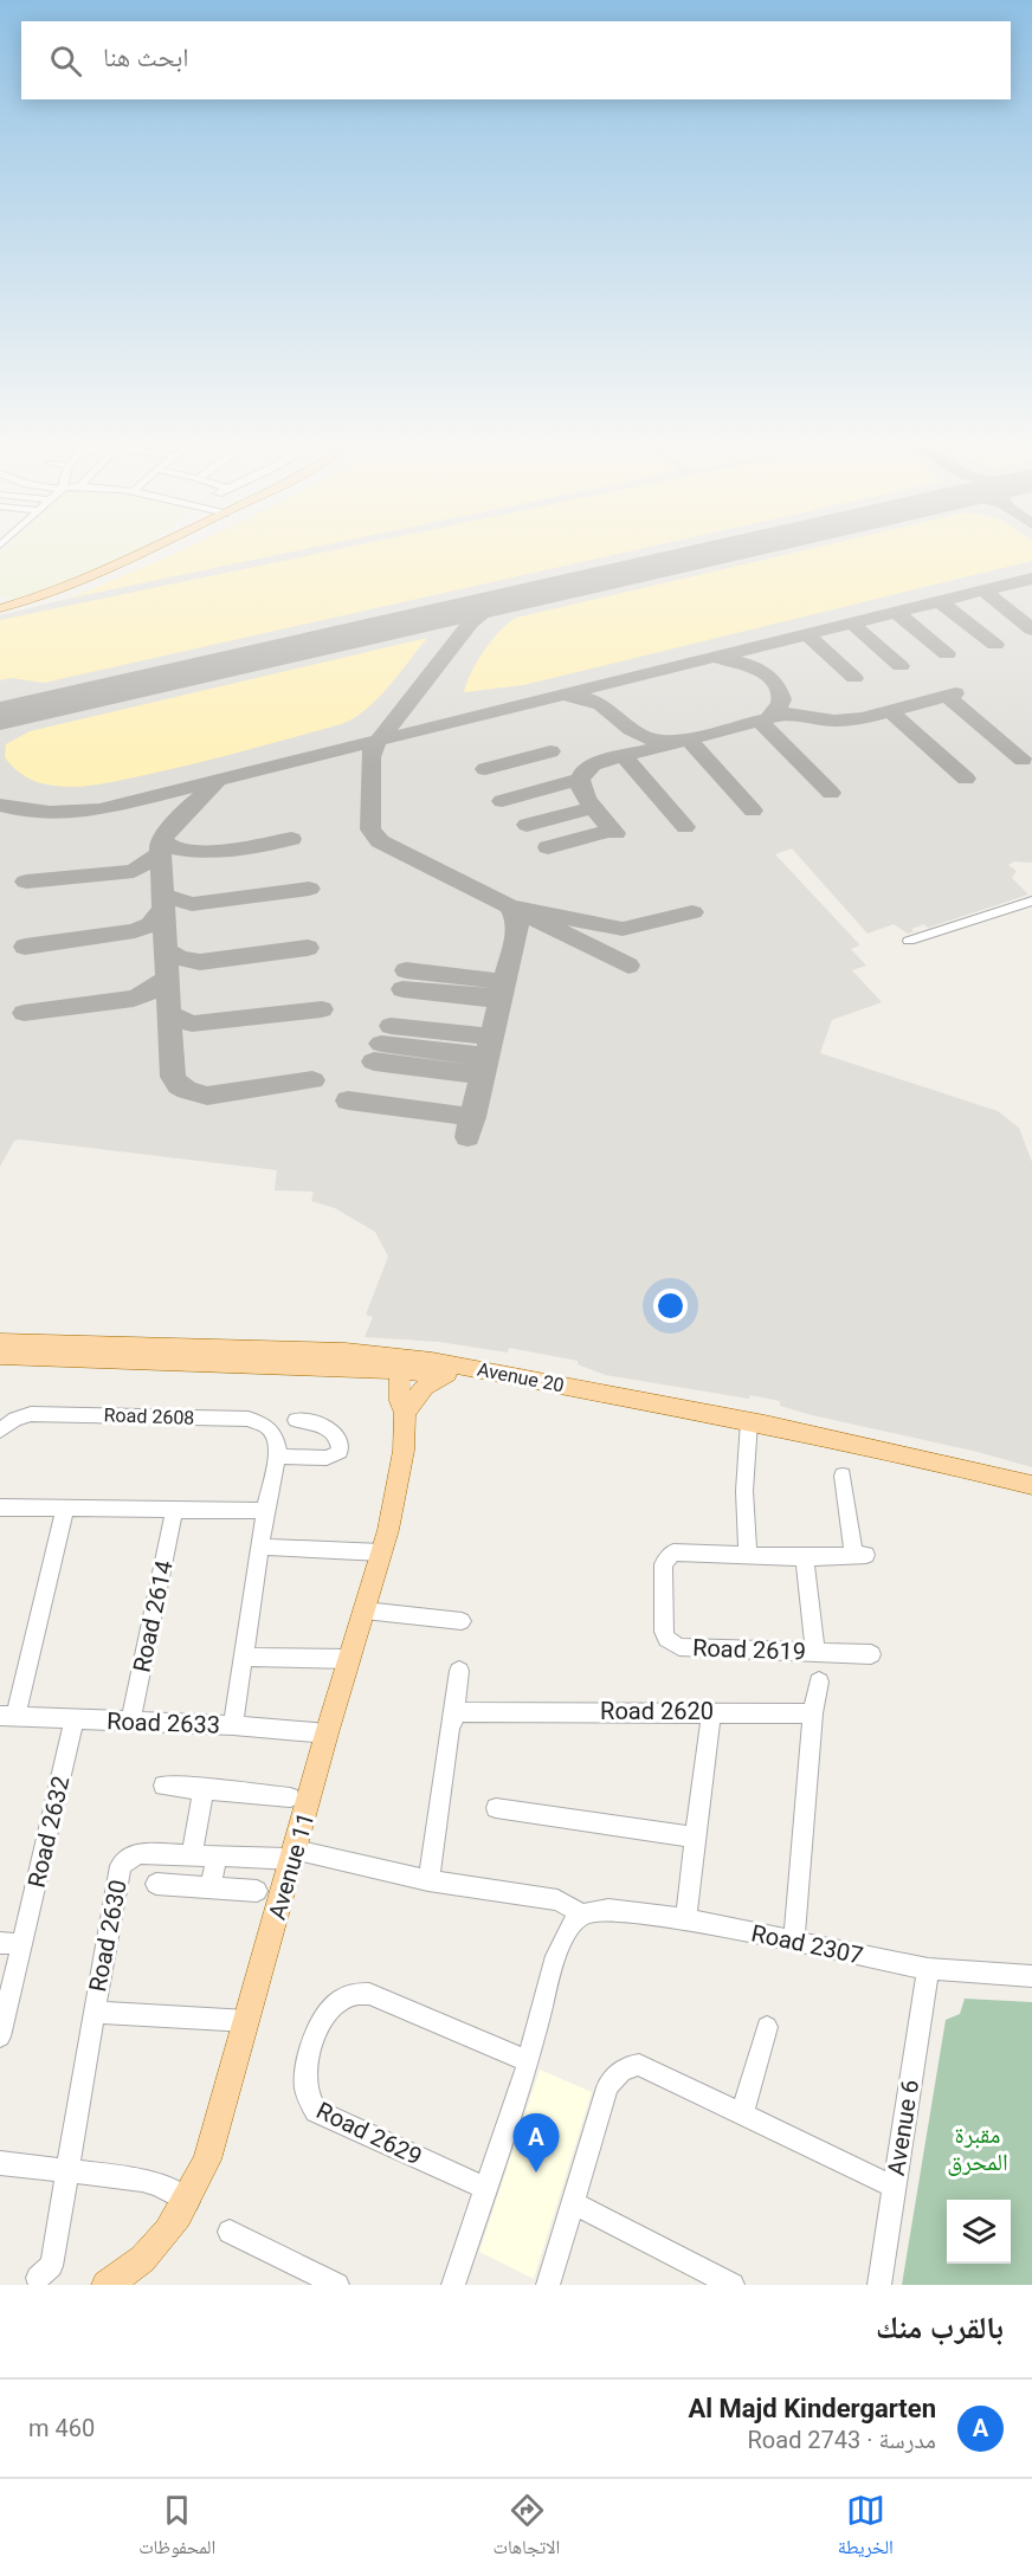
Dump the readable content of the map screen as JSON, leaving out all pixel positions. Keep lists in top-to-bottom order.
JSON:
{
  "streets": {
    "main road": ["Avenue 20", "Avenue 11"],
    "street": [
      "Road 2608",
      "Road 2614",
      "Road 2619",
      "Road 2620",
      "Road 2633",
      "Road 2632",
      "Road 2630",
      "Road 2307",
      "Avenue 6",
      "Road 2629"
    ]
  },
  "crossings": [
    ["Avenue 20", "Avenue 11"],
    ["Road 2608", "Road 2633"],
    ["Road 2614", "Road 2633"],
    ["Road 2633", "Road 2632"],
    ["Road 2633", "Avenue 11"],
    ["Avenue 11", "Road 2630"],
    ["Road 2630", "Road 2307"],
    ["Road 2307", "Avenue 6"]
  ],
  "parks": ["مقبرة المحرق"],
  "page": {
    "search": "ابحث هنا",
    "pins": "A",
    "heading": "بالقرب منك",
    "list": [
      {
        "mark": "A",
        "name": "Al Majd Kindergarten",
        "note": "مدرسة · Road 2743",
        "value": "460 m"
      }
    ],
    "nav": ["الخريطة", "الاتجاهات", "المحفوظات"]
  }
}
